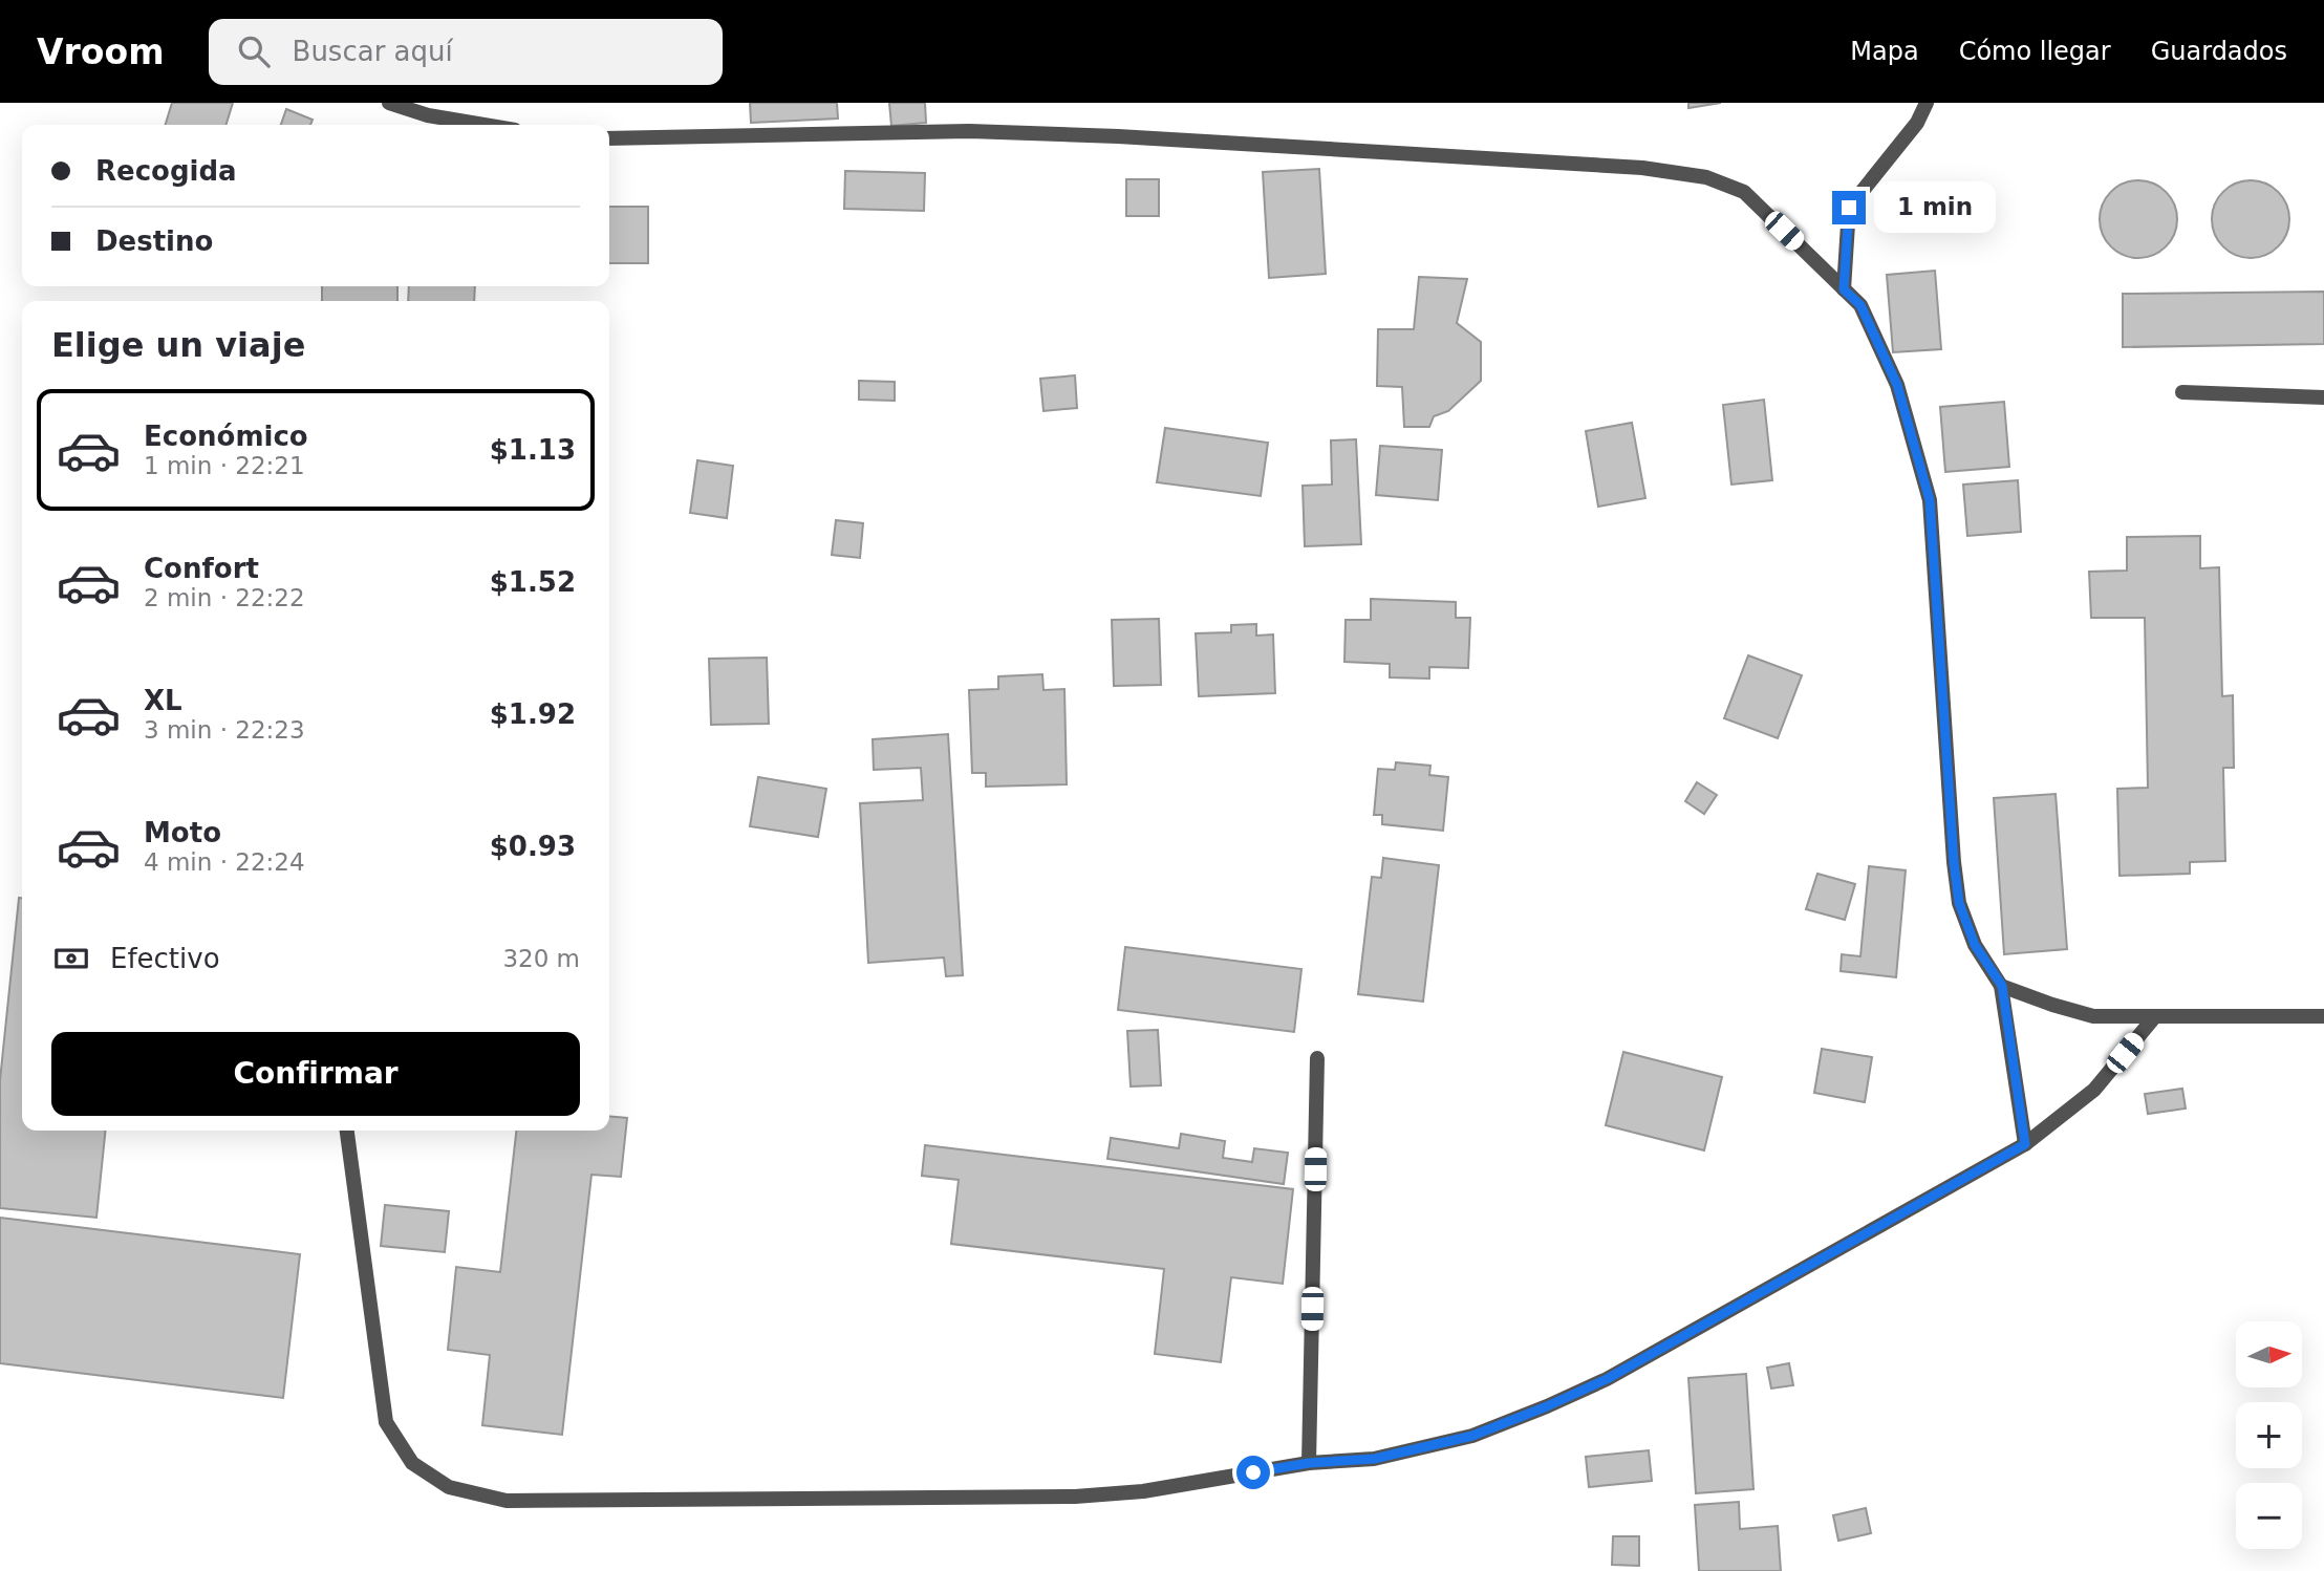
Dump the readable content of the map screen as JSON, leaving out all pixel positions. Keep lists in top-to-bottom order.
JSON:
{
  "north": "right",
  "page": {
    "header": "Vroom",
    "search": "Buscar aquí",
    "nav": ["Mapa", "Cómo llegar", "Guardados"],
    "banner": ["Recogida", "Destino"],
    "bubble": "1 min",
    "heading": "Elige un viaje",
    "list": [
      {
        "name": "Económico",
        "note": "1 min · 22:21",
        "value": "$1.13"
      },
      {
        "name": "Confort",
        "note": "2 min · 22:22",
        "value": "$1.52"
      },
      {
        "name": "XL",
        "note": "3 min · 22:23",
        "value": "$1.92"
      },
      {
        "name": "Moto",
        "note": "4 min · 22:24",
        "value": "$0.93"
      }
    ],
    "pay": ["Efectivo", "320 m"],
    "buttons": "Confirmar",
    "map_buttons": ["+", "−"]
  }
}
